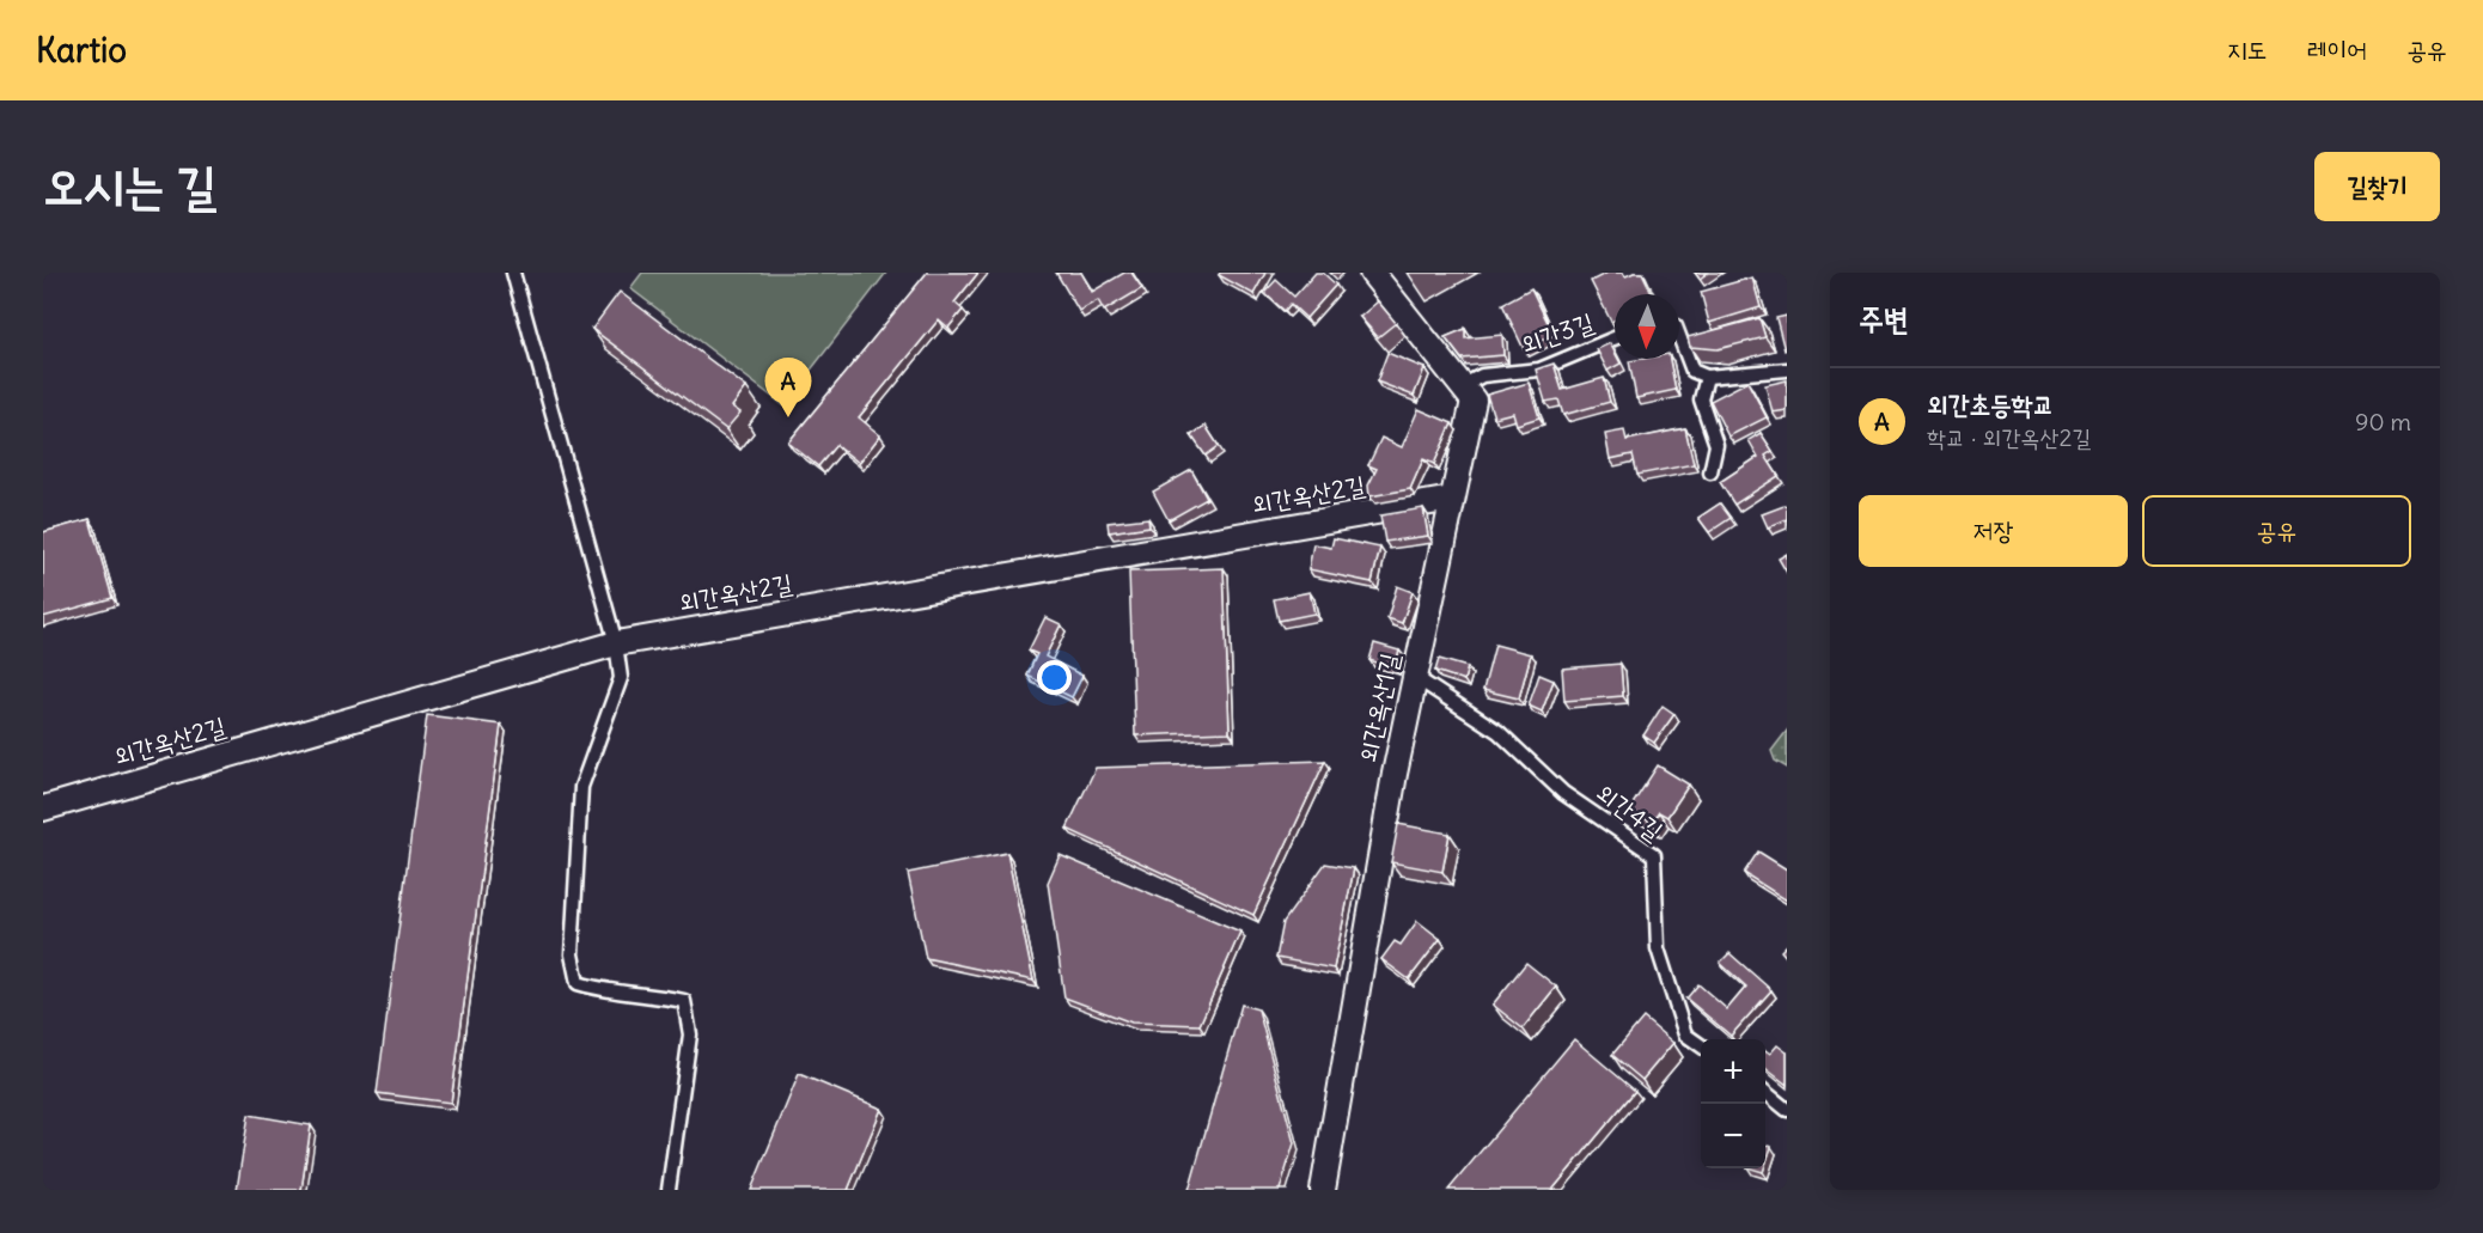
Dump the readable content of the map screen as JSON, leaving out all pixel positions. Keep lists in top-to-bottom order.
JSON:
{
  "streets": {
    "street": ["외간옥산2길", "외간옥산1길"],
    "lane": ["외간3길", "외간4길"]
  },
  "crossings": [
    ["외간3길", "외간옥산1길"],
    ["외간옥산2길", "외간옥산1길"],
    ["외간옥산1길", "외간4길"]
  ],
  "north": "bottom",
  "page": {
    "header": "Kartio",
    "nav": ["지도", "레이어", "공유"],
    "buttons": [
      "길찾기",
      ["저장", "공유"]
    ],
    "title": "오시는 길",
    "heading": "주변",
    "pins": "A",
    "list": [
      {
        "mark": "A",
        "name": "외간초등학교",
        "note": "학교 · 외간옥산2길",
        "value": "90 m"
      }
    ],
    "map_buttons": ["+", "−"]
  }
}
